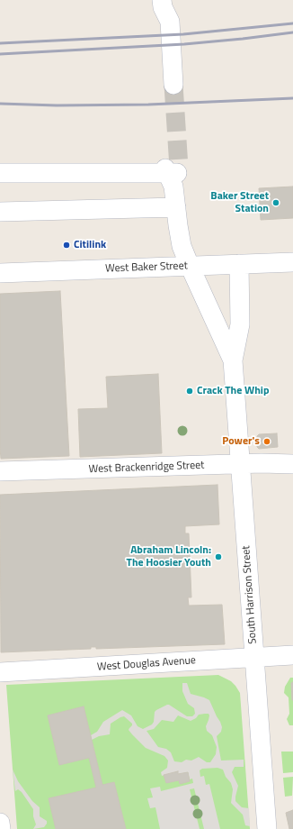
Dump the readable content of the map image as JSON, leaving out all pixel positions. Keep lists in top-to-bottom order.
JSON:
{
  "streets": {
    "street": [
      "West Baker Street",
      "West Brackenridge Street",
      "South Harrison Street",
      "West Douglas Avenue"
    ]
  },
  "crossings": [
    ["West Baker Street", "South Harrison Street"],
    ["West Brackenridge Street", "South Harrison Street"],
    ["South Harrison Street", "West Douglas Avenue"]
  ],
  "places": [
    "Baker Street Station",
    "Citilink",
    "Crack The Whip",
    "Power's",
    "Abraham Lincoln: The Hoosier Youth"
  ]
}
